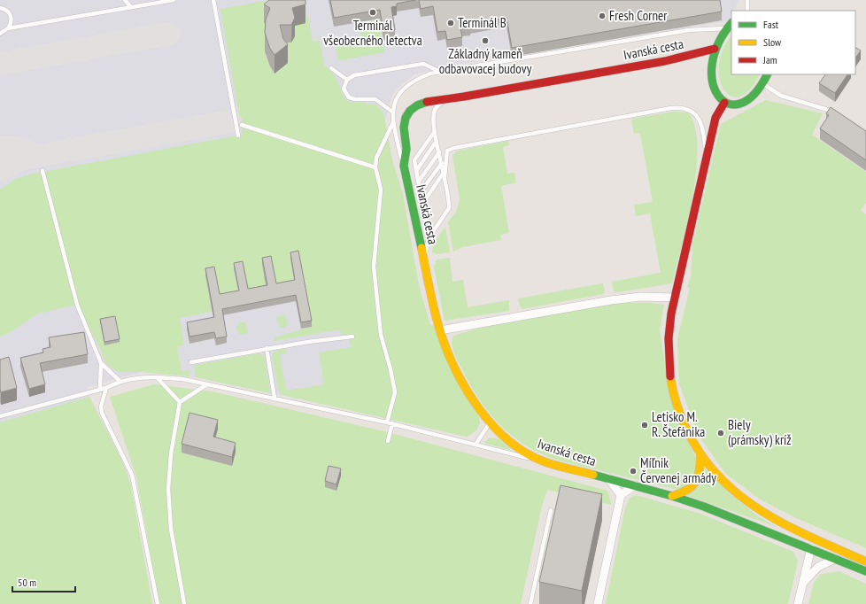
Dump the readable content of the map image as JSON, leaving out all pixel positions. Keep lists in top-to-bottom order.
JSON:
{
  "streets": {
    "street": ["Ivanská cesta"]
  },
  "places": [
    "Terminál všeobecného letectva",
    "Fresh Corner",
    "Terminál B",
    "Základný kameň odbavovacej budovy",
    "Letisko M. R. Štefánika",
    "Biely (prámsky) kríž",
    "Míľnik Červenej armády"
  ],
  "legend": ["Fast", "Slow", "Jam"],
  "scale_bar": "50 m"
}
